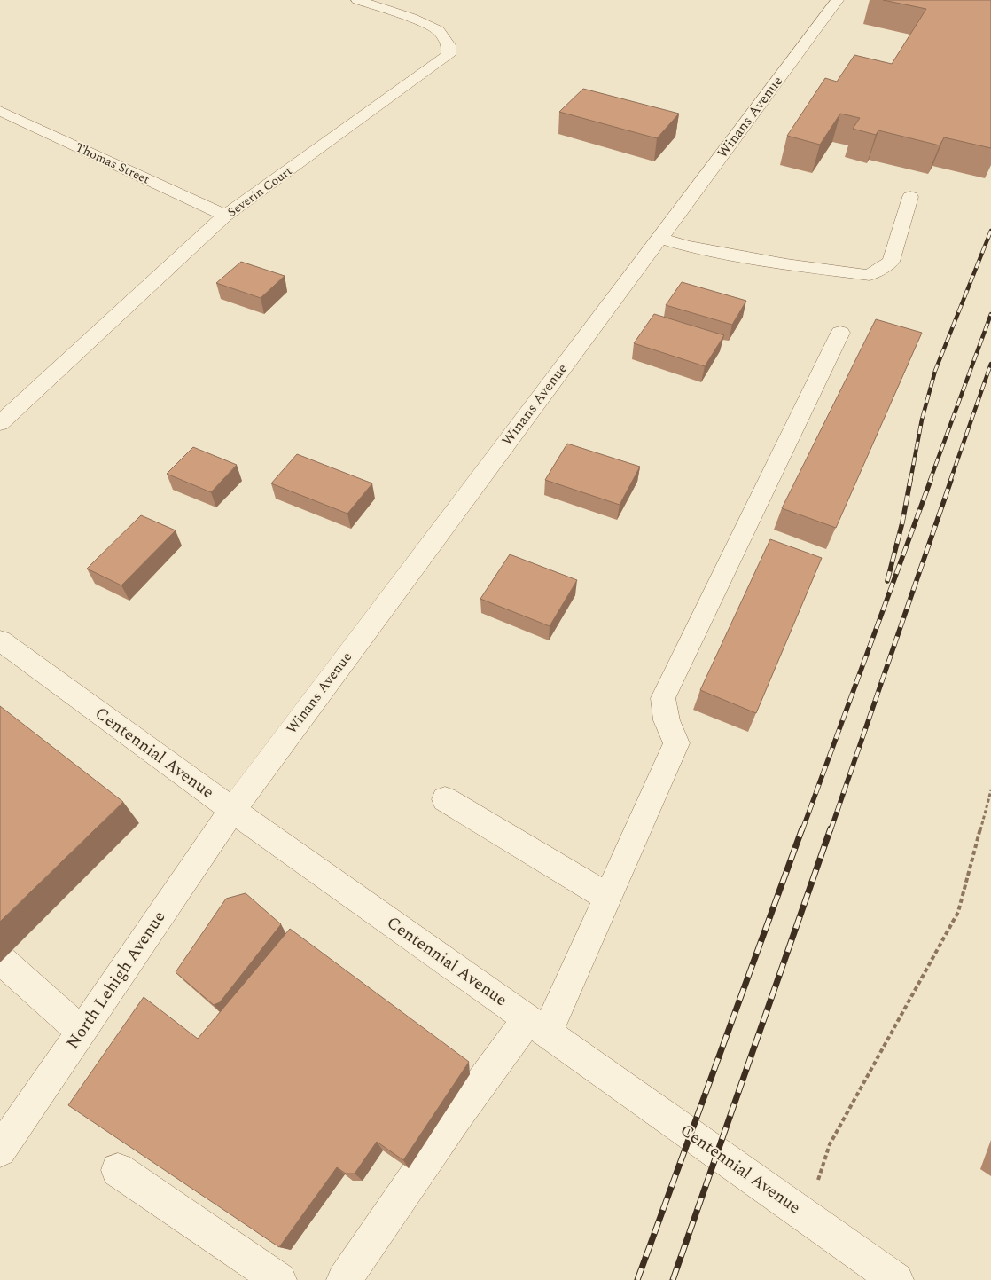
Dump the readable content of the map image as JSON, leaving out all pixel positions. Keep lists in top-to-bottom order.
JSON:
{
  "streets": {
    "street": [
      "Winans Avenue",
      "Thomas Street",
      "Severin Court",
      "Centennial Avenue",
      "North Lehigh Avenue"
    ]
  },
  "crossings": [
    ["Winans Avenue", "Centennial Avenue"],
    ["Winans Avenue", "North Lehigh Avenue"],
    ["Thomas Street", "Severin Court"],
    ["Centennial Avenue", "North Lehigh Avenue"]
  ]
}
